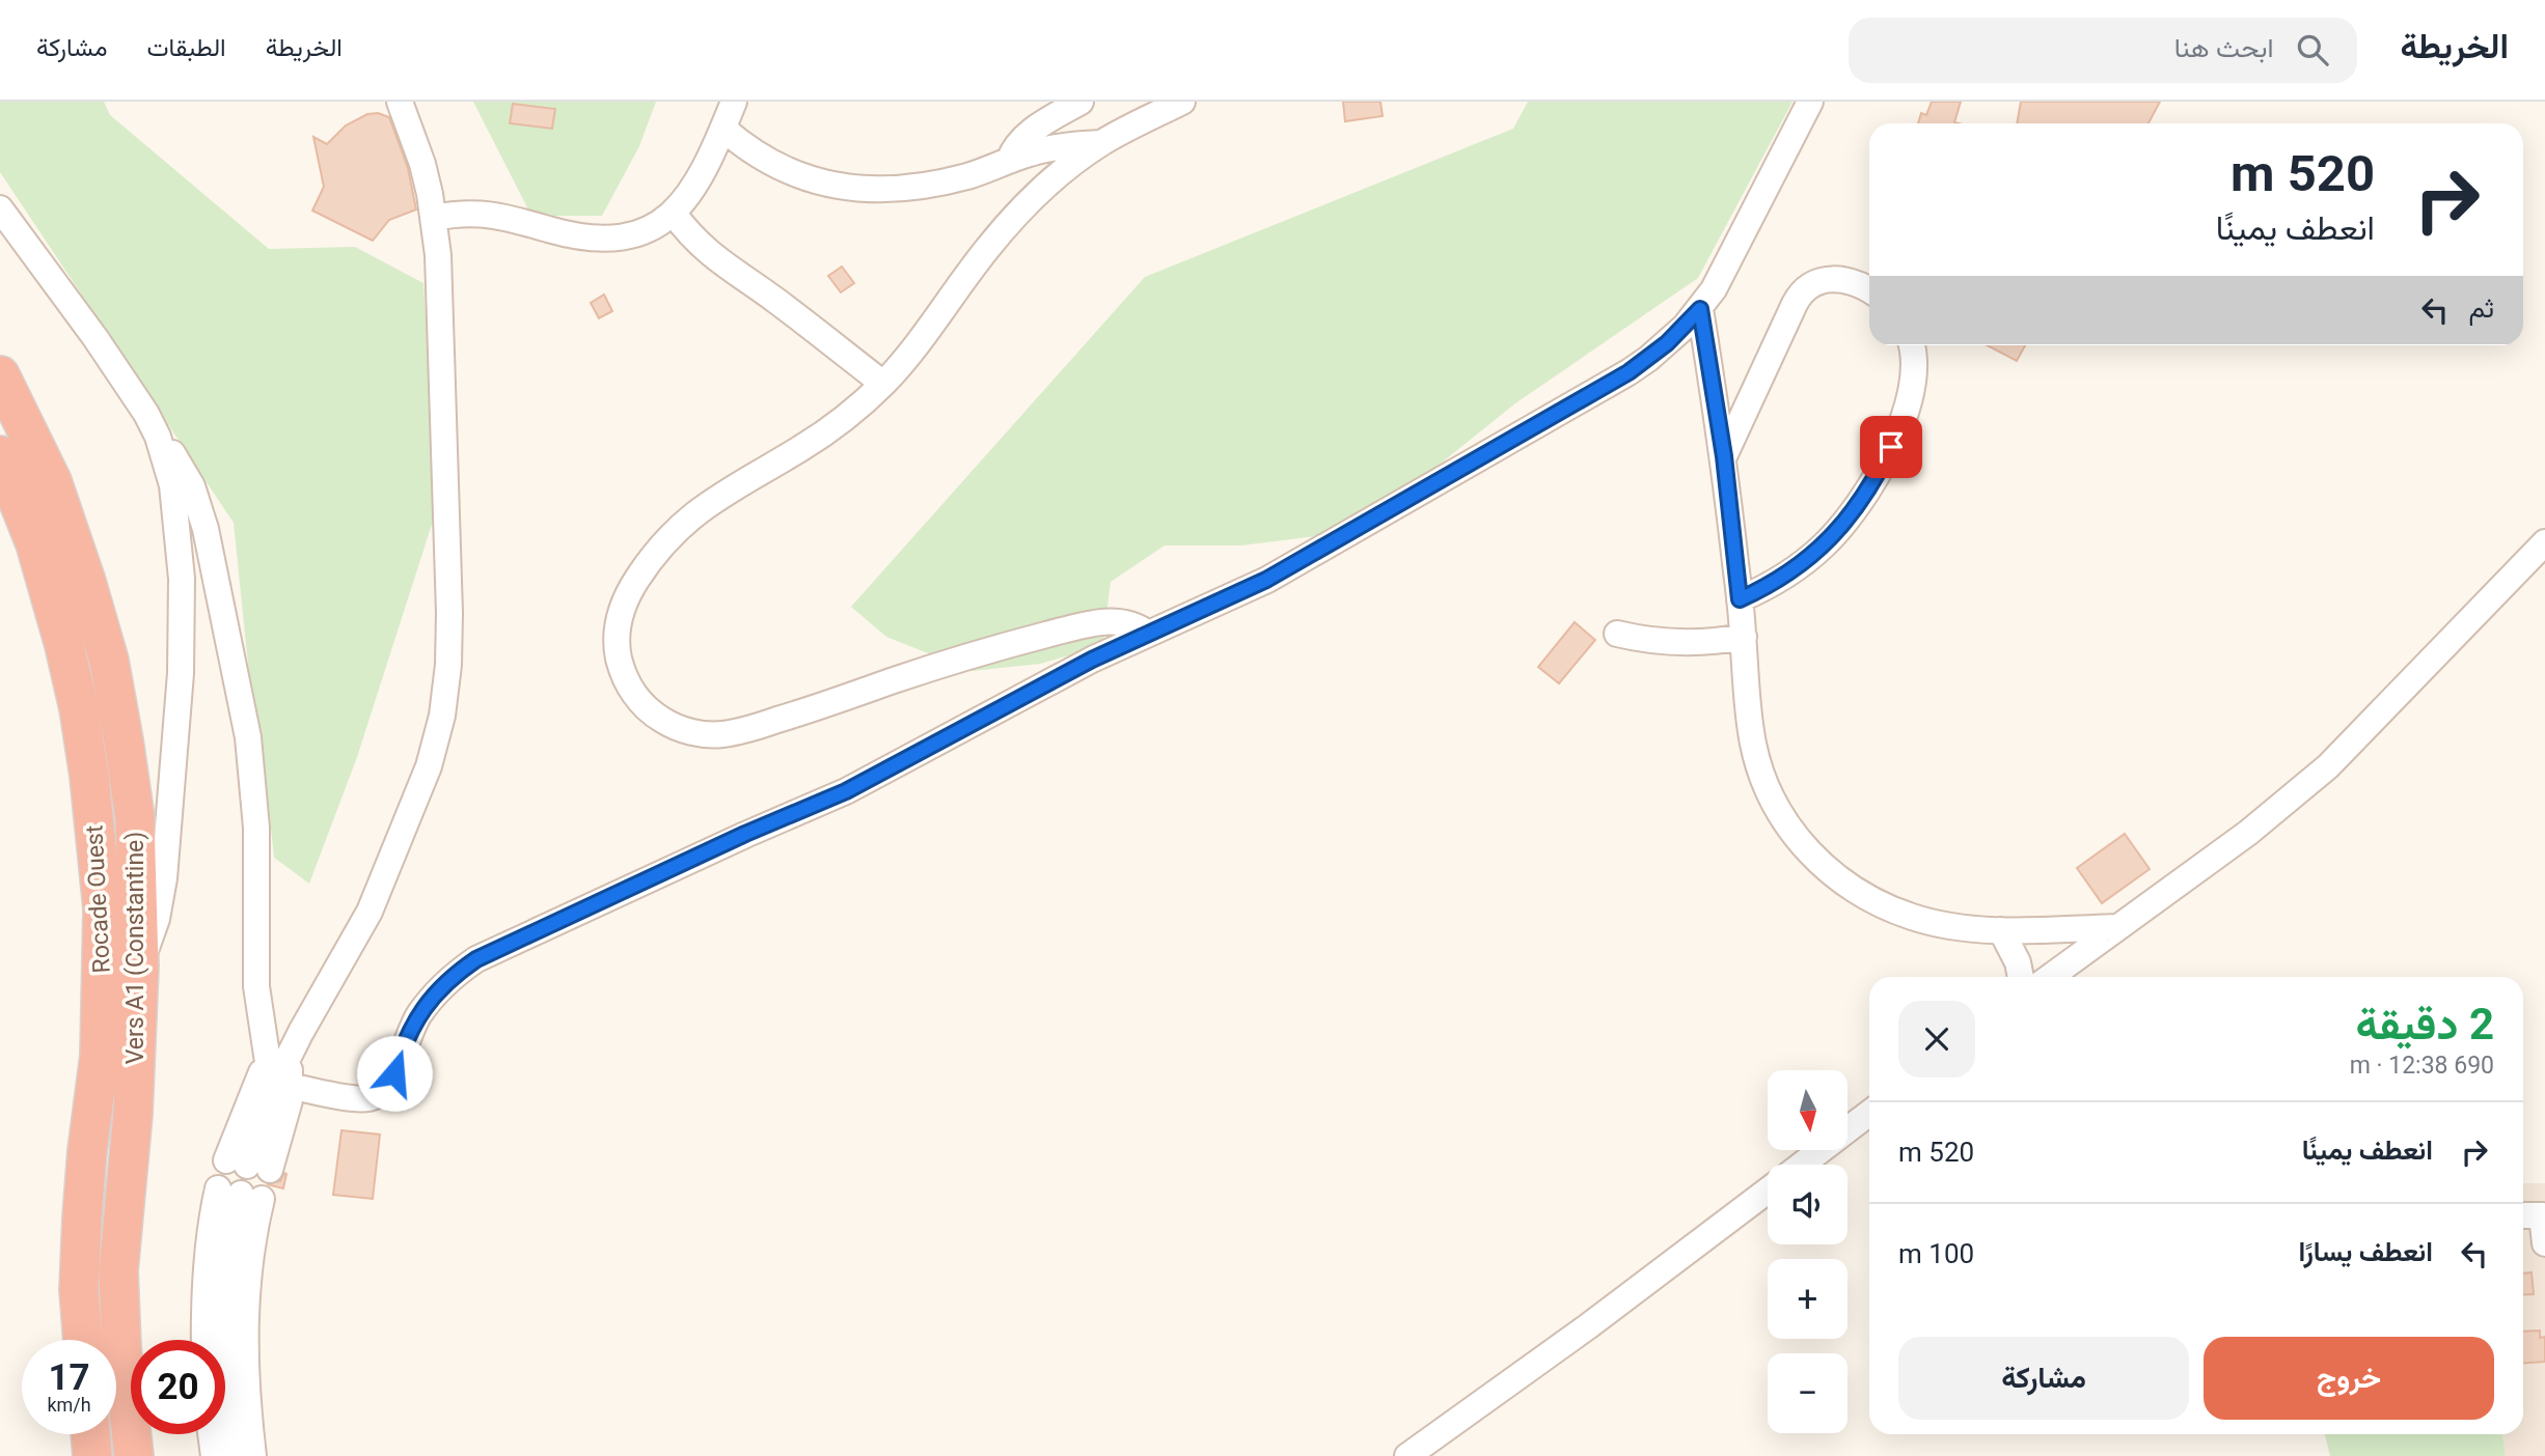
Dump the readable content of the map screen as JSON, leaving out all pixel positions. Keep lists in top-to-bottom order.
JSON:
{
  "streets": {
    "highway": ["Rocade Ouest", "Vers A1 (Constantine)"]
  },
  "north": "bottom",
  "page": {
    "header": "الخريطة",
    "search": "ابحث هنا",
    "nav": ["الخريطة", "الطبقات", "مشاركة"],
    "turn": ["520 m", "انعطف يمينًا"],
    "then": "ثم",
    "heading": ["2 دقيقة", "690 m · 12:38"],
    "map_buttons": ["+", "−"],
    "list": [
      {
        "name": "انعطف يمينًا",
        "value": "520 m"
      },
      {
        "name": "انعطف يسارًا",
        "value": "100 m"
      }
    ],
    "buttons": ["خروج", "مشاركة"],
    "speed": "17 km/h",
    "limit": "20"
  }
}
